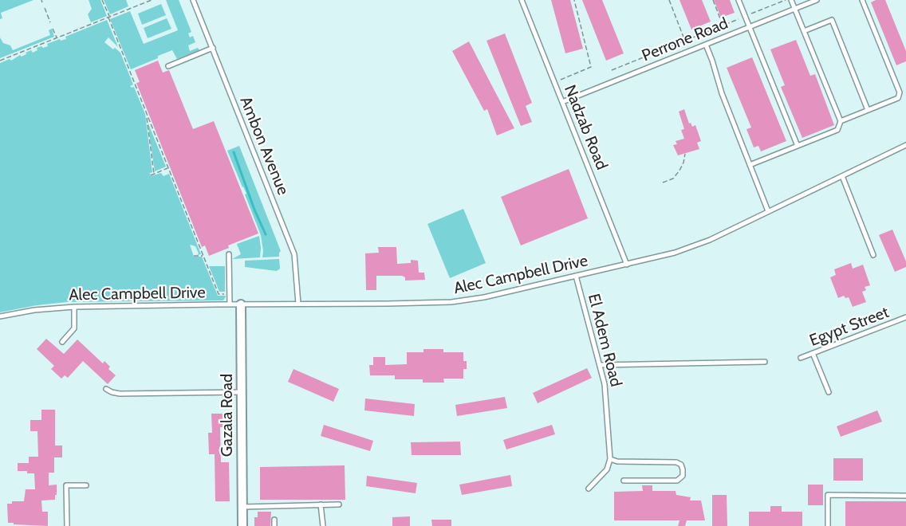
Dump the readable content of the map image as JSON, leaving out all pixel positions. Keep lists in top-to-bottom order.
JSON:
{
  "streets": {
    "street": ["Gazala Road"],
    "lane": [
      "Perrone Road",
      "Nadzab Road",
      "Ambon Avenue",
      "Alec Campbell Drive",
      "Egypt Street",
      "El Adem Road"
    ]
  },
  "crossings": [
    ["Perrone Road", "Nadzab Road"],
    ["Nadzab Road", "Alec Campbell Drive"],
    ["Ambon Avenue", "Alec Campbell Drive"],
    ["Alec Campbell Drive", "El Adem Road"],
    ["Alec Campbell Drive", "Gazala Road"]
  ]
}
